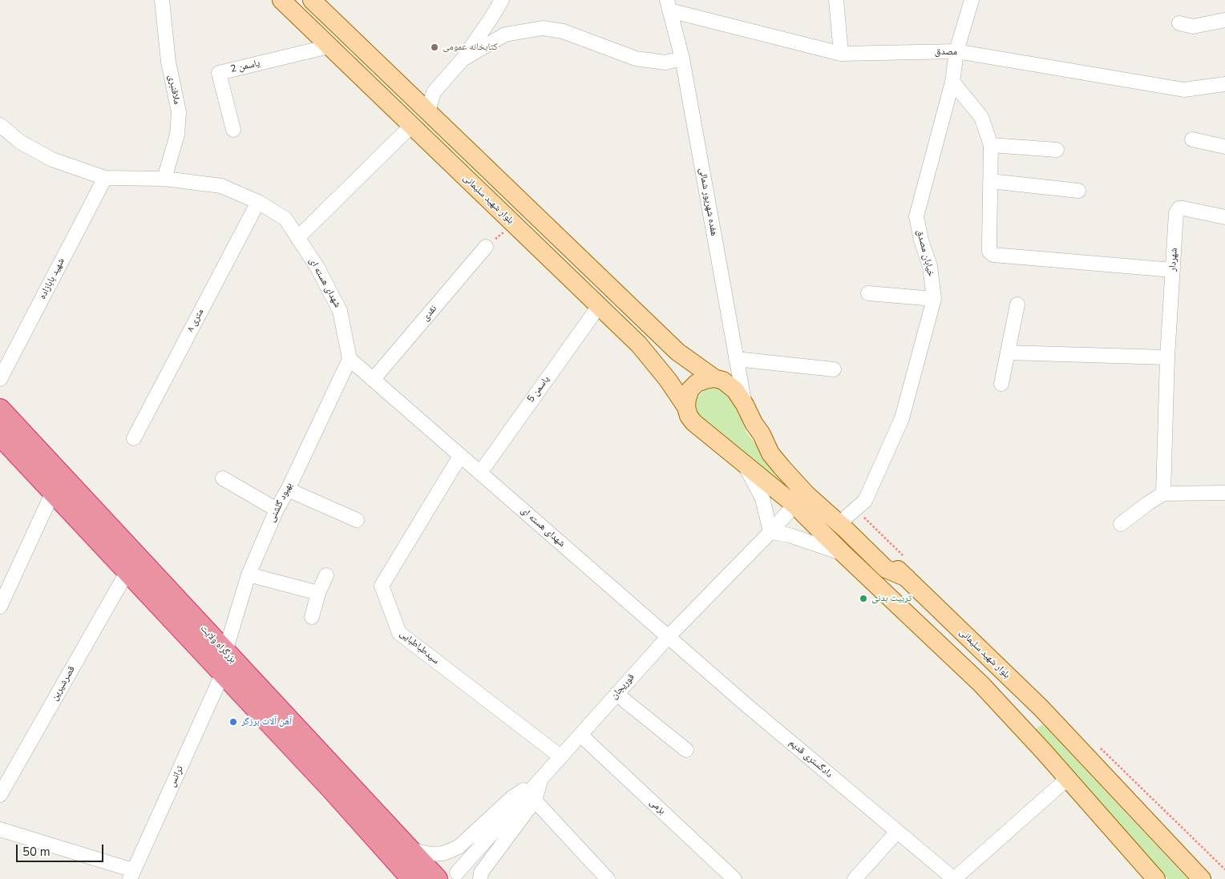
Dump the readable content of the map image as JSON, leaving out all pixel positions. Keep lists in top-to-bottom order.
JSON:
{
  "streets": {
    "highway": ["بزرگراه ولایت"],
    "main road": ["بلوار شهید سلیمانی"],
    "street": [
      "مصدق",
      "یاسمن 2",
      "ملاقنبری",
      "هفده شهریور شمالی",
      "خیابان مصدق",
      "شهردار",
      "شهید بابازاده",
      "شهدای هسته ای",
      "نقدی",
      "۸ متری",
      "یاسمن 5",
      "بهبود گلشنی",
      "سیدطباطبایی",
      "قصرشیرین",
      "قوریجان",
      "دادگستری قدیم",
      "ترانس",
      "بزمی"
    ]
  },
  "crossings": [
    ["مصدق", "هفده شهریور شمالی"],
    ["مصدق", "خیابان مصدق"],
    ["یاسمن 2", "بلوار شهید سلیمانی"],
    ["ملاقنبری", "شهدای هسته ای"],
    ["بلوار شهید سلیمانی", "خیابان مصدق"],
    ["بلوار شهید سلیمانی", "یاسمن 5"],
    ["بلوار شهید سلیمانی", "قوریجان"],
    ["شهید بابازاده", "شهدای هسته ای"],
    ["شهدای هسته ای", "نقدی"],
    ["شهدای هسته ای", "۸ متری"],
    ["شهدای هسته ای", "یاسمن 5"],
    ["شهدای هسته ای", "بهبود گلشنی"],
    ["شهدای هسته ای", "سیدطباطبایی"],
    ["شهدای هسته ای", "قوریجان"],
    ["شهدای هسته ای", "دادگستری قدیم"],
    ["بهبود گلشنی", "بزرگراه ولایت"],
    ["بزرگراه ولایت", "قصرشیرین"],
    ["بزرگراه ولایت", "ترانس"],
    ["سیدطباطبایی", "قوریجان"],
    ["قوریجان", "دادگستری قدیم"],
    ["قوریجان", "بزمی"]
  ],
  "places": ["کتابخانه عمومی", "تربیت بدنی", "آهن آلات برزگر"],
  "scale_bar": "50 m"
}
